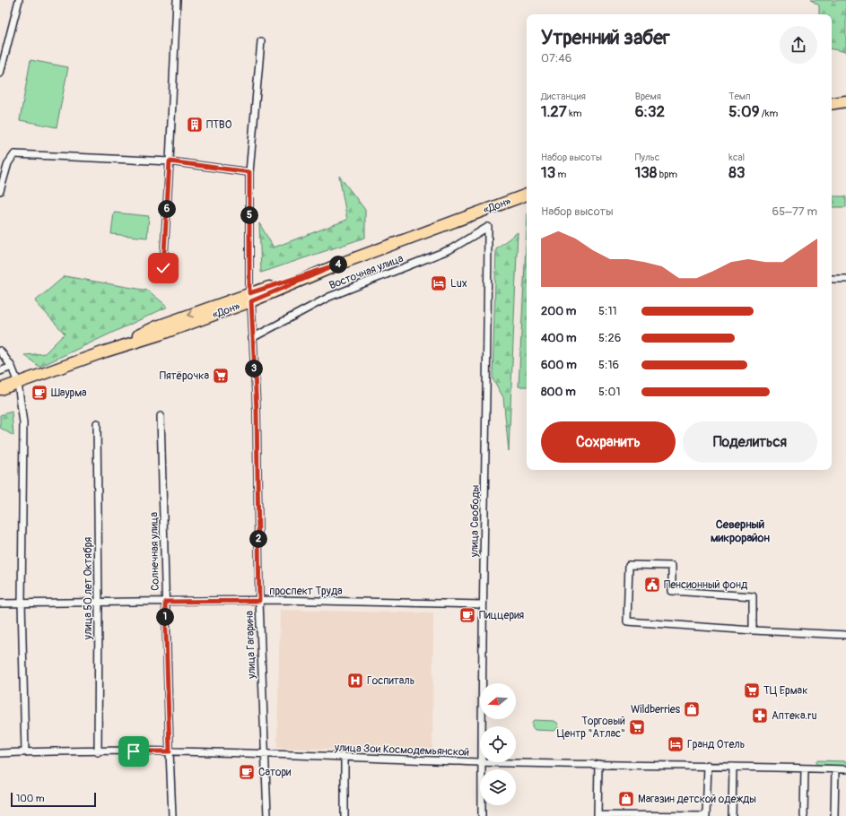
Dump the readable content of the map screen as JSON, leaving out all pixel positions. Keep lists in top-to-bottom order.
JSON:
{
  "streets": {
    "main road": ["«Дон»"],
    "street": [
      "Восточная улица",
      "улица Свободы",
      "Солнечная улица",
      "улица 50 лет Октября",
      "проспект Труда",
      "улица Гагарина",
      "улица Зои Космодемьянской"
    ]
  },
  "crossings": [
    ["«Дон»", "улица Гагарина"],
    ["Восточная улица", "улица Свободы"],
    ["Восточная улица", "улица Гагарина"],
    ["улица Свободы", "проспект Труда"],
    ["улица Свободы", "улица Зои Космодемьянской"],
    ["Солнечная улица", "проспект Труда"],
    ["Солнечная улица", "улица Зои Космодемьянской"],
    ["улица 50 лет Октября", "проспект Труда"],
    ["улица 50 лет Октября", "улица Зои Космодемьянской"],
    ["проспект Труда", "улица Гагарина"],
    ["улица Гагарина", "улица Зои Космодемьянской"]
  ],
  "districts": ["Северный микрорайон"],
  "places": {
    "building": ["ПТВО"],
    "hotel": ["Lux", "Гранд Отель"],
    "supermarket": ["Пятёрочка", "ТЦ Ермак", "Торговый Центр \"Атлас\""],
    "cafe": ["Шаурма", "Пиццерия", "Сатори"],
    "public building": ["Пенсионный фонд"],
    "hospital": ["Госпиталь"],
    "shop": ["Wildberries", "Магазин детской одежды"],
    "pharmacy": ["Аптека.ru"]
  },
  "scale_bar": "100 m",
  "north": "left",
  "page": {
    "heading": ["Утренний забег", "07:46"],
    "stats": [
      ["Дистанция", "1.27 km"],
      ["Время", "6:32"],
      ["Темп", "5:09 /km"],
      ["Набор высоты", "13 m"],
      ["Пульс", "138 bpm"],
      ["kcal", "83"]
    ],
    "chart": ["Набор высоты", "65–77 m"],
    "pins": [
      "6",
      "5",
      "4",
      "3",
      "2",
      "1"
    ],
    "list": [
      {
        "name": "200 m",
        "note": "5:11"
      },
      {
        "name": "400 m",
        "note": "5:26"
      },
      {
        "name": "600 m",
        "note": "5:16"
      },
      {
        "name": "800 m",
        "note": "5:01"
      }
    ],
    "buttons": ["Сохранить", "Поделиться"],
    "scale": "100 m"
  }
}
